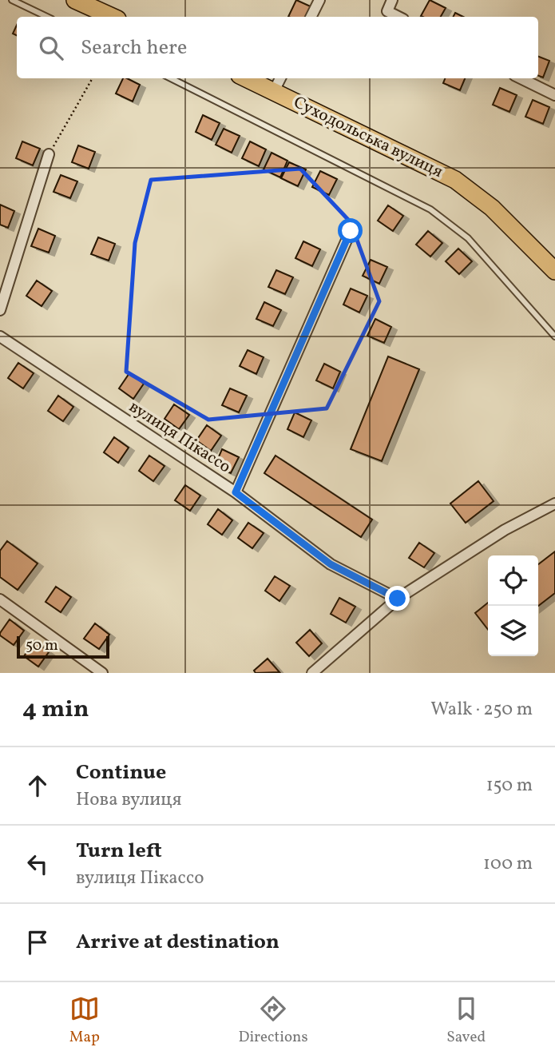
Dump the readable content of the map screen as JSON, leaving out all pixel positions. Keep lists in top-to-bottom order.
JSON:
{
  "streets": {
    "main road": ["Суходольська вулиця"],
    "street": ["вулиця Пікассо"]
  },
  "scale_bar": "50 m",
  "page": {
    "search": "Search here",
    "scale": "50 m",
    "heading": ["4 min", "Walk · 250 m"],
    "list": [
      ["Continue", "Нова вулиця", "150 m"],
      ["Turn left", "вулиця Пікассо", "100 m"],
      "Arrive at destination"
    ],
    "nav": ["Map", "Directions", "Saved"]
  }
}
